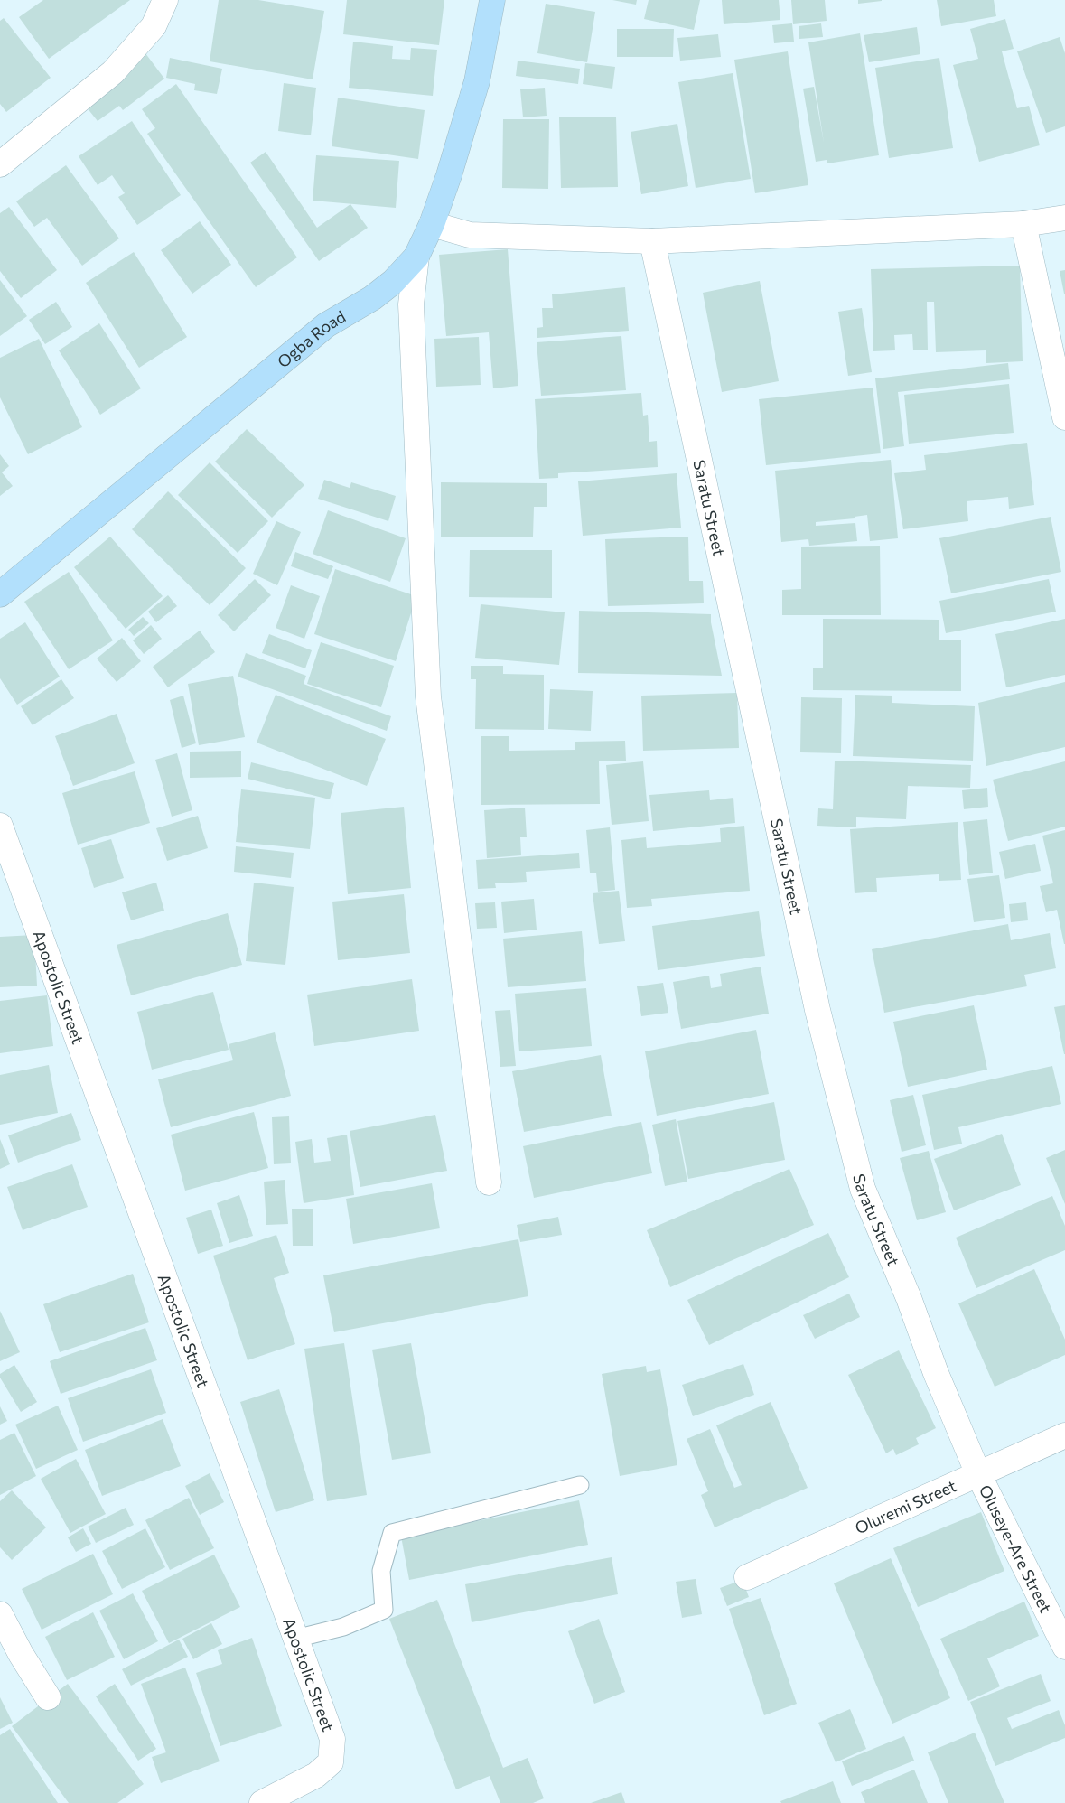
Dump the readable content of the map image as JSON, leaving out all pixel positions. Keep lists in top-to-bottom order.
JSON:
{
  "streets": {
    "main road": ["Ogba Road"],
    "street": [
      "Saratu Street",
      "Apostolic Street",
      "Oluremi Street",
      "Oluseye-Are Street"
    ]
  },
  "crossings": [
    ["Saratu Street", "Oluremi Street"],
    ["Saratu Street", "Oluseye-Are Street"],
    ["Oluremi Street", "Oluseye-Are Street"]
  ]
}
